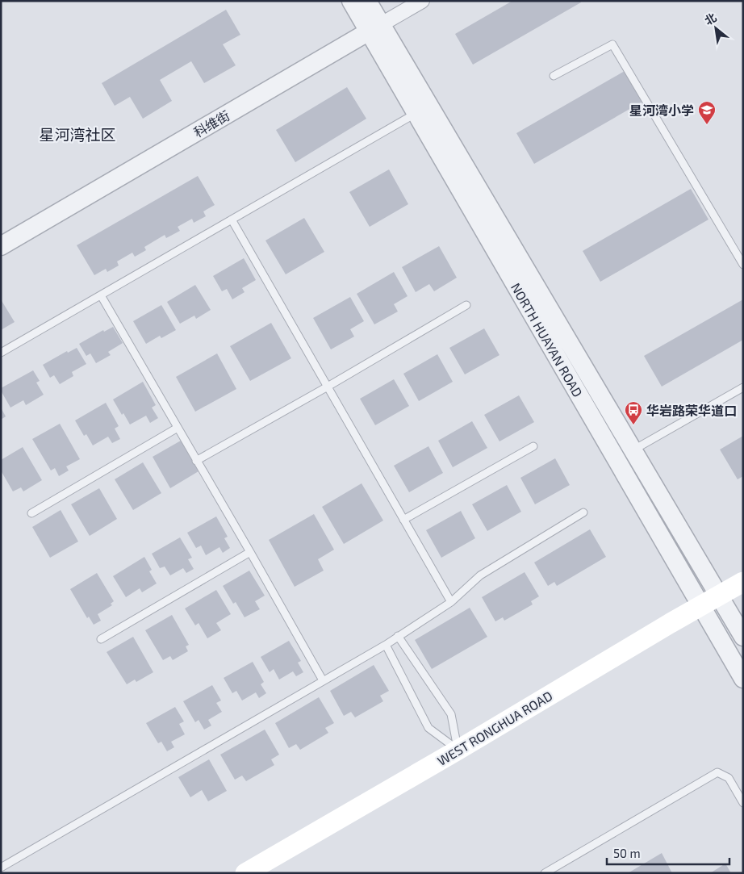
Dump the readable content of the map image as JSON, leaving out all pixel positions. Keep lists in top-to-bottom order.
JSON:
{
  "streets": {
    "main road": ["WEST RONGHUA ROAD"],
    "street": ["科维街", "NORTH HUAYAN ROAD"]
  },
  "crossings": [
    ["科维街", "NORTH HUAYAN ROAD"],
    ["NORTH HUAYAN ROAD", "WEST RONGHUA ROAD"]
  ],
  "districts": ["星河湾社区"],
  "places": {
    "school or university": ["星河湾小学"],
    "bus stop": ["华岩路荣华道口"]
  },
  "scale_bar": "50 m",
  "north": "top left"
}
